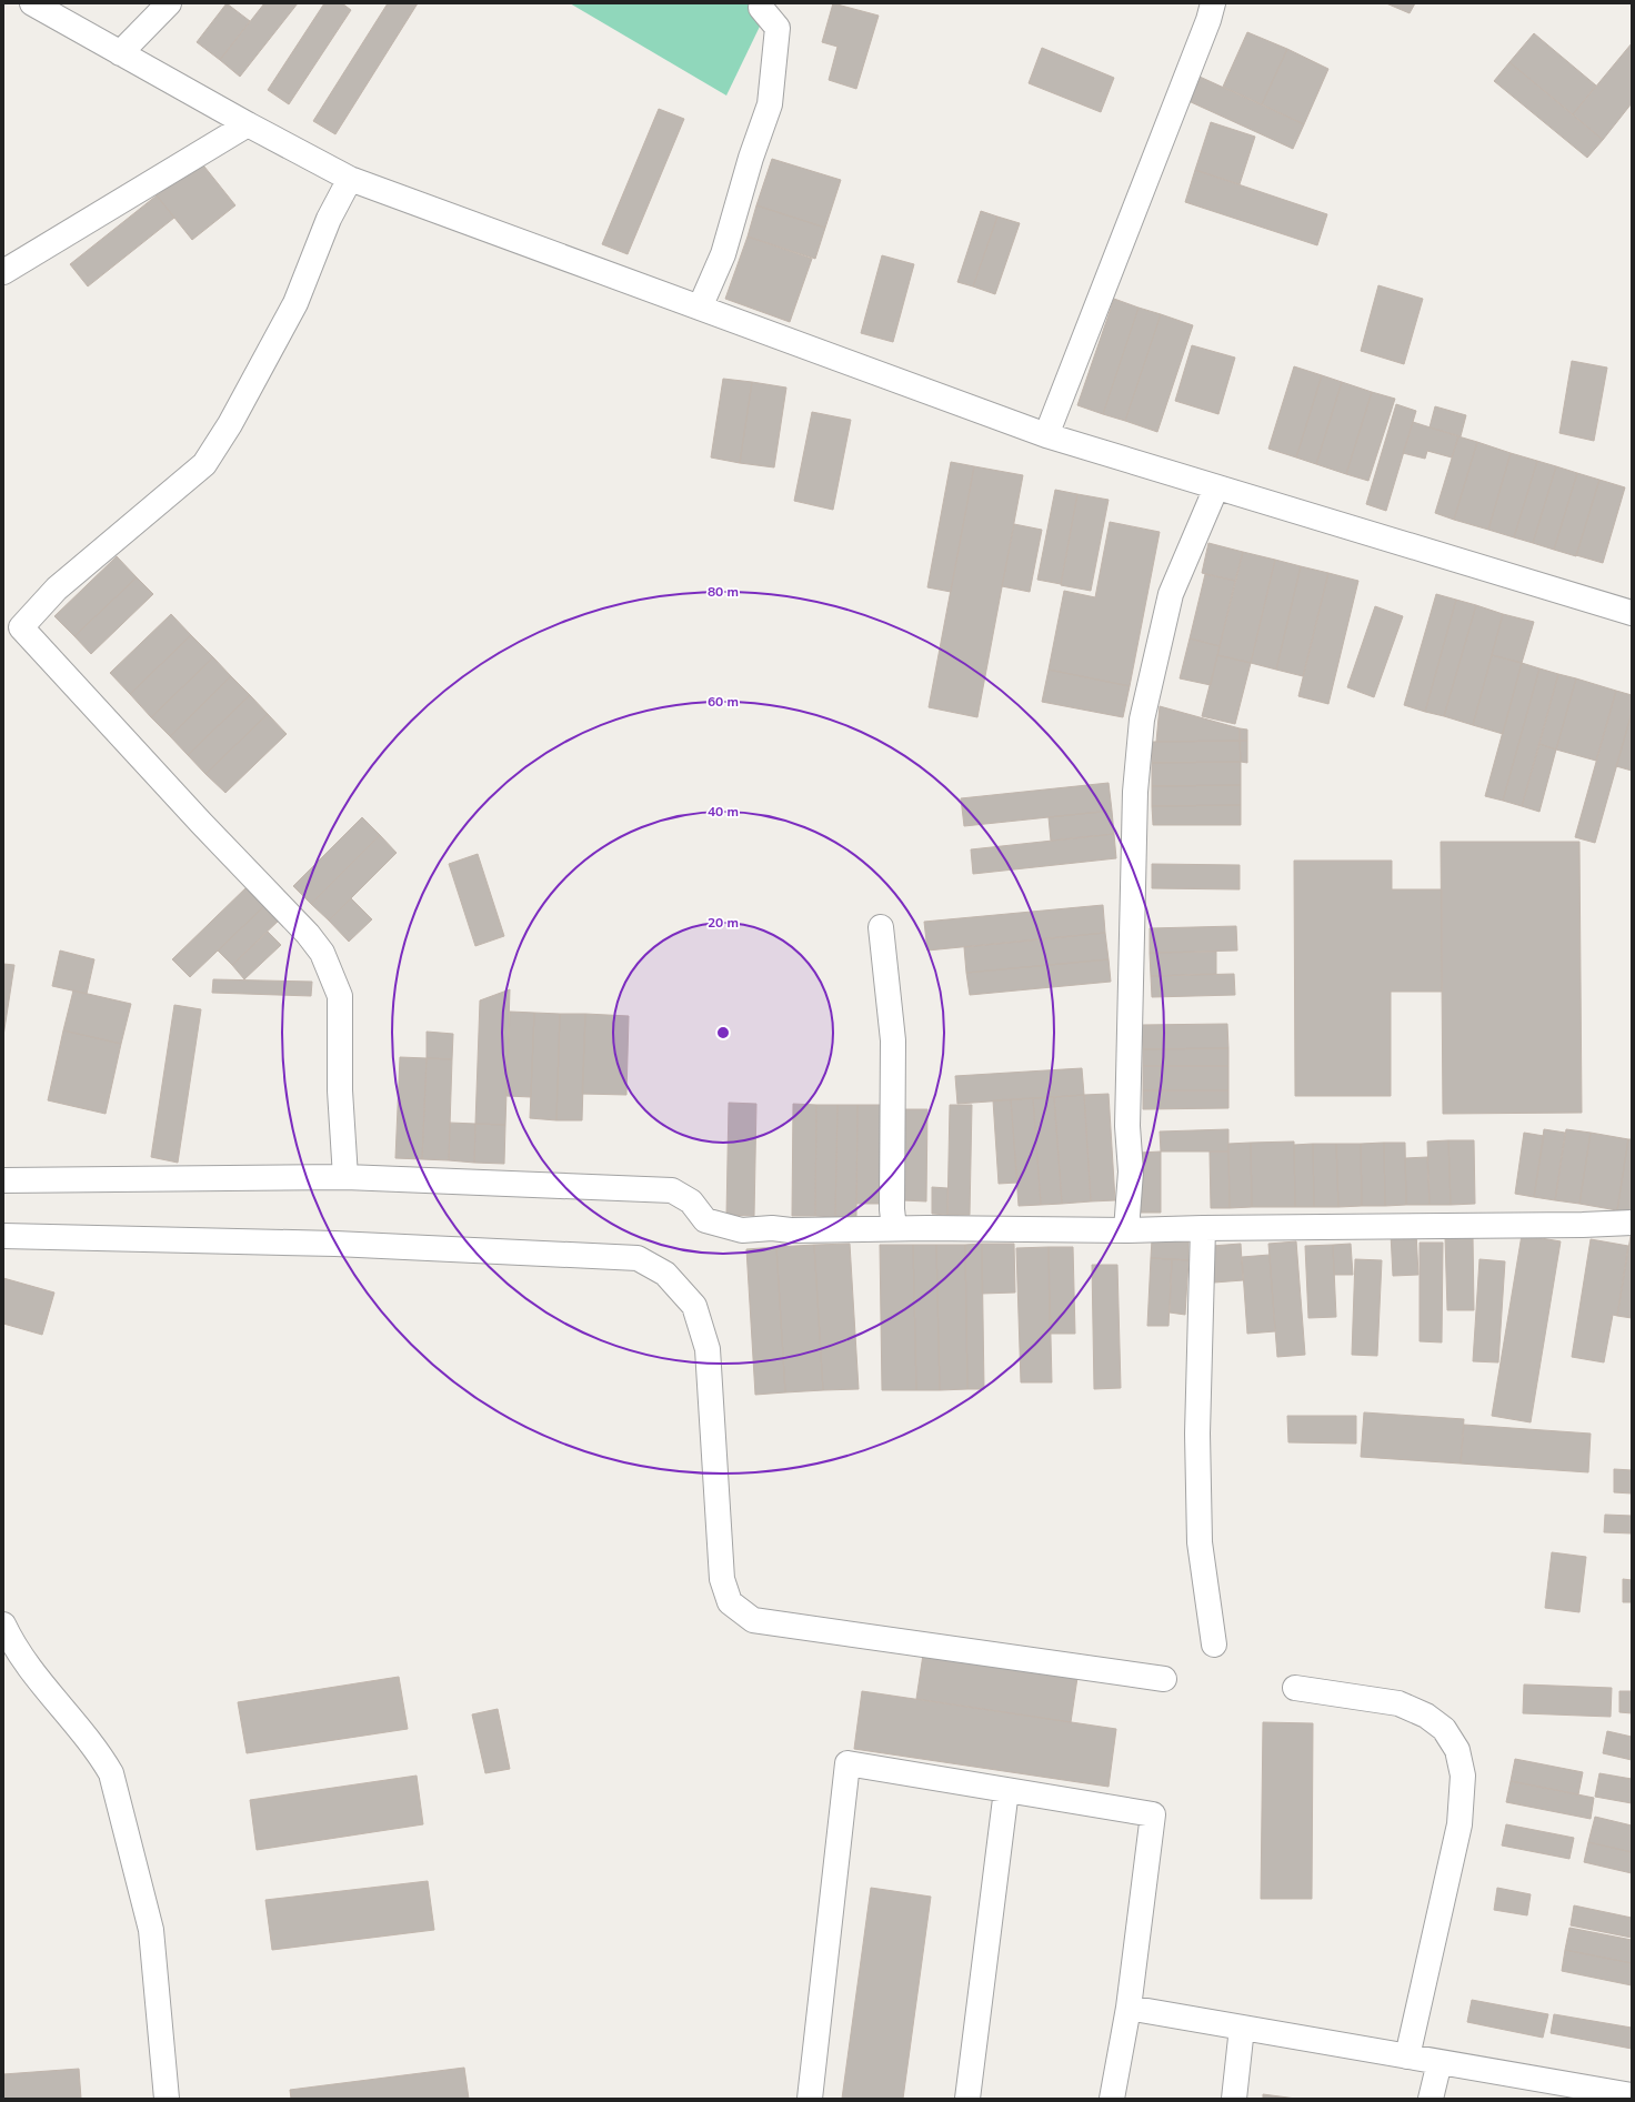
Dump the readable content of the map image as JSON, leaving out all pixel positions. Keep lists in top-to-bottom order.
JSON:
{
  "rings": [
    "80 m",
    "60 m",
    "40 m",
    "20 m"
  ]
}
